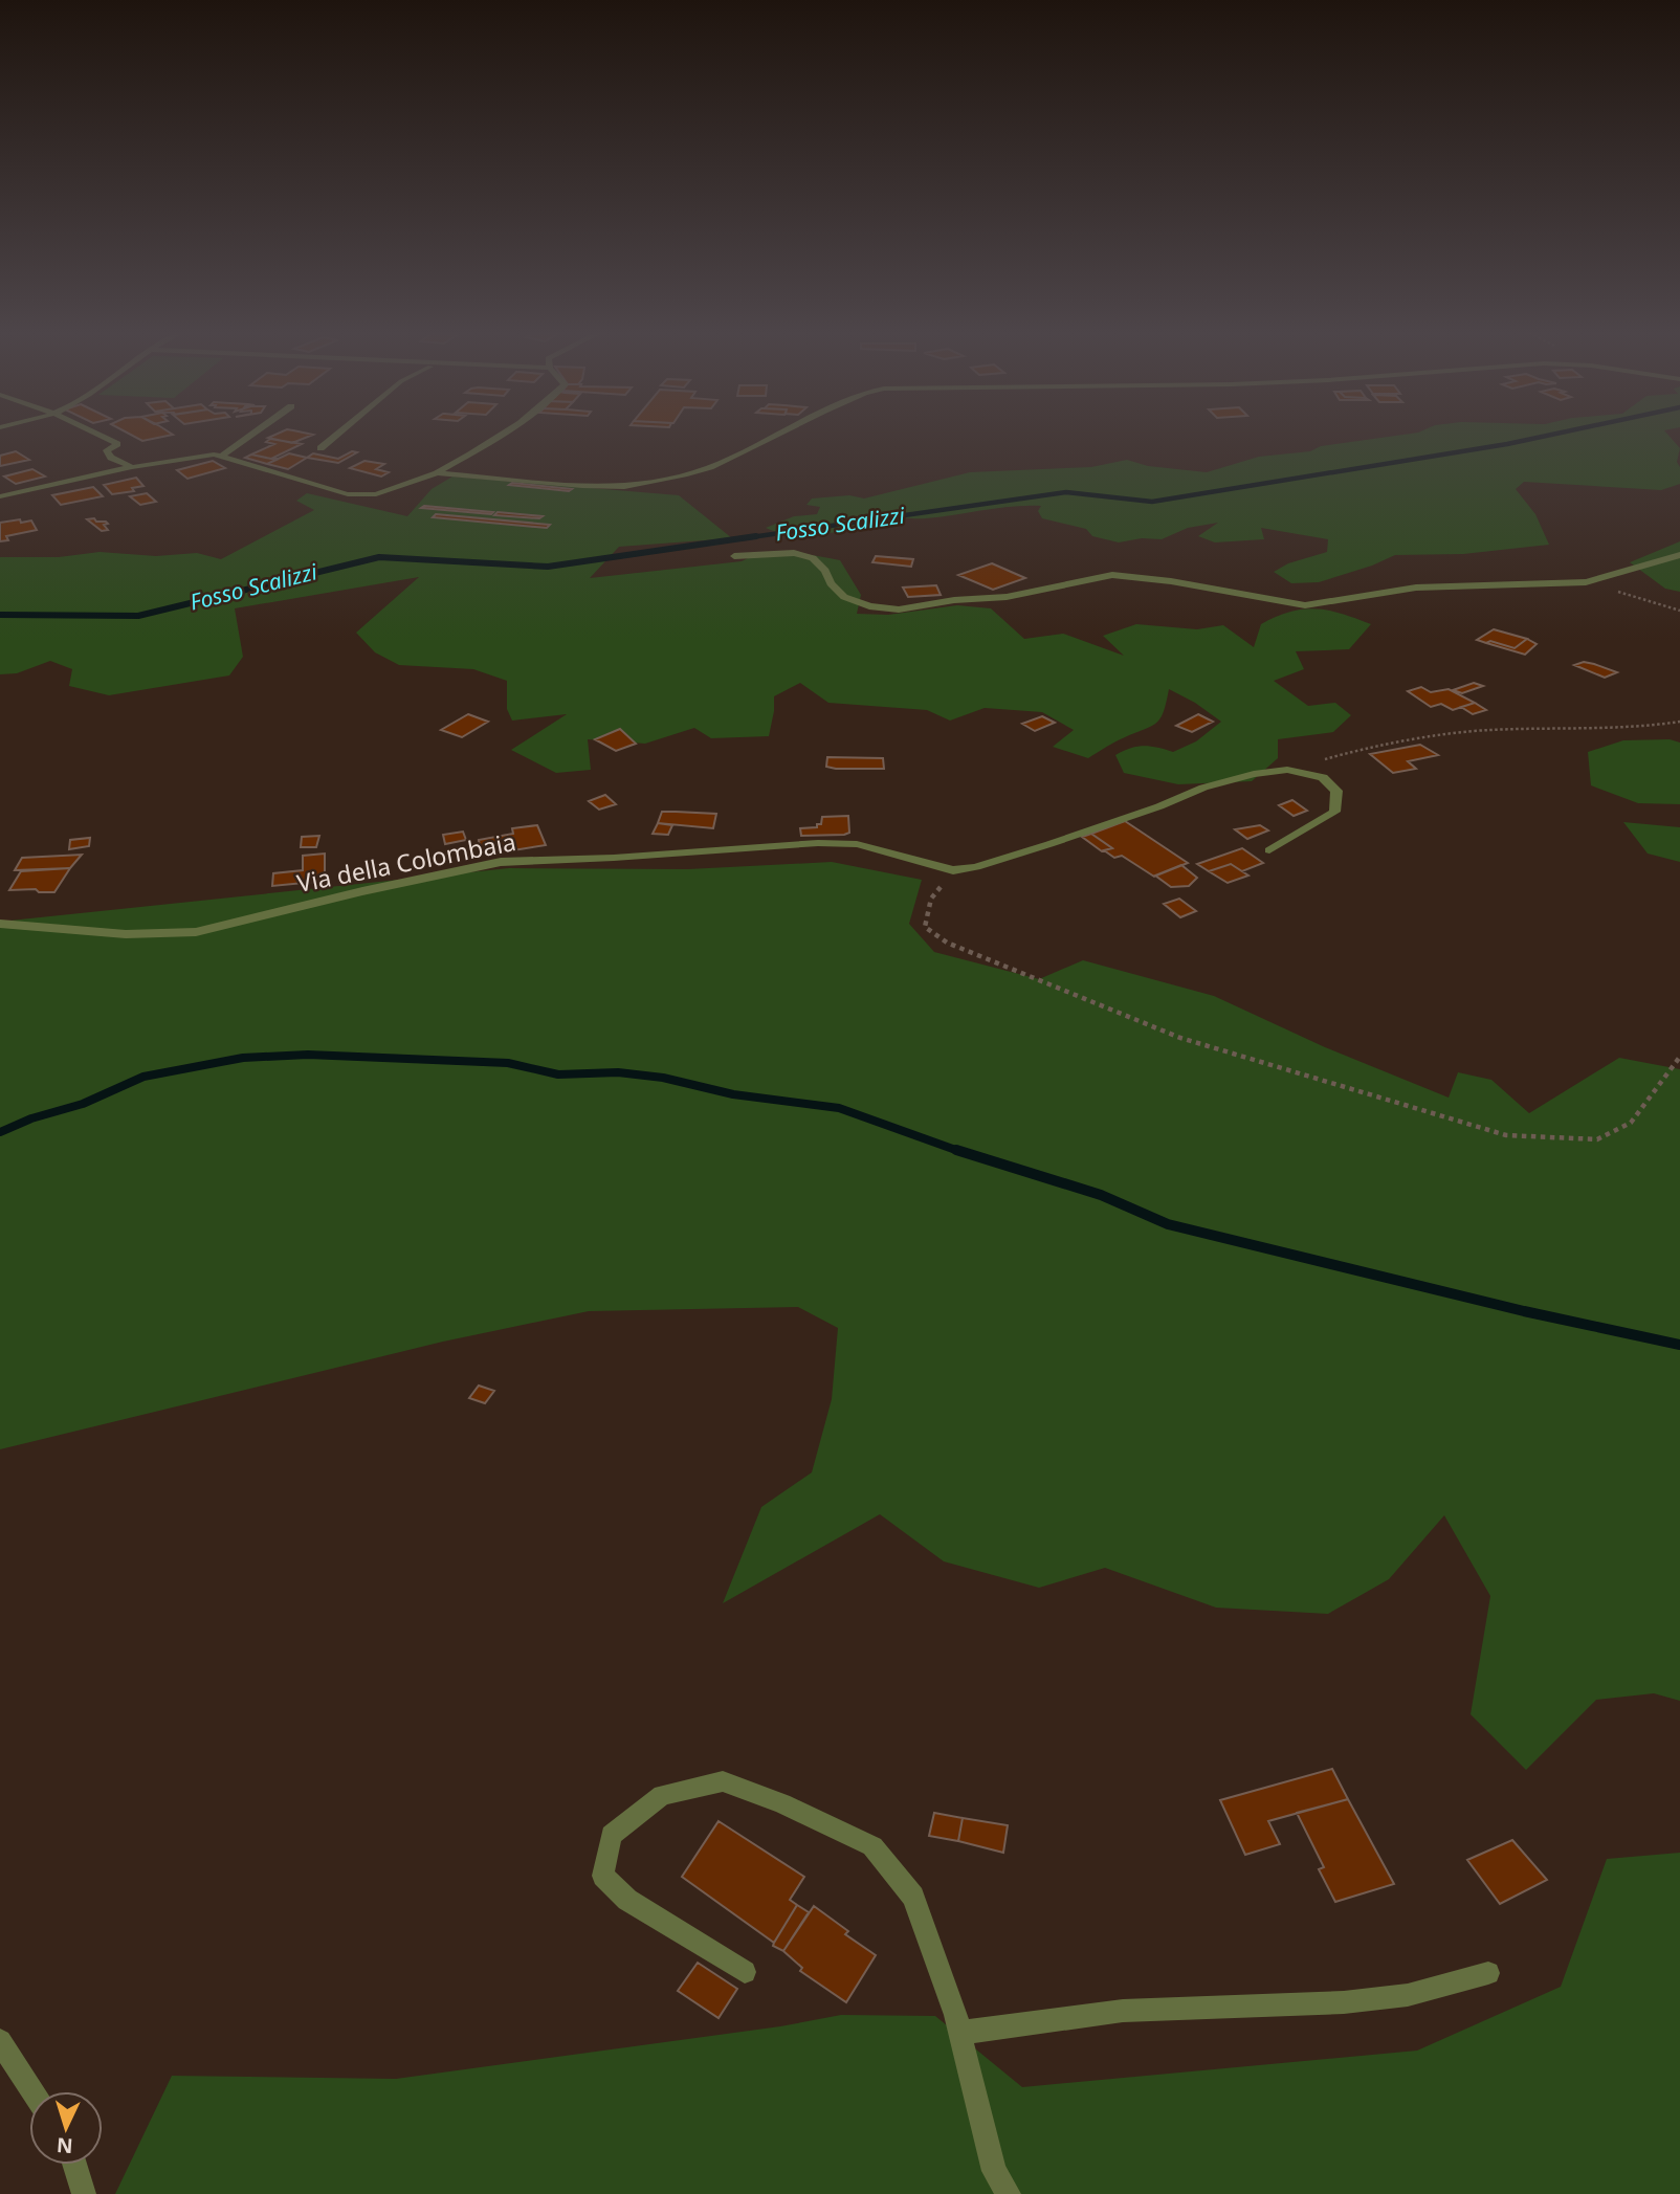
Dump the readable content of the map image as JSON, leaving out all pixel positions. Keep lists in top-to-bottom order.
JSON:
{
  "streets": {
    "street": ["Via della Colombaia"]
  },
  "water": ["Fosso Scalizzi"],
  "north": "bottom"
}
